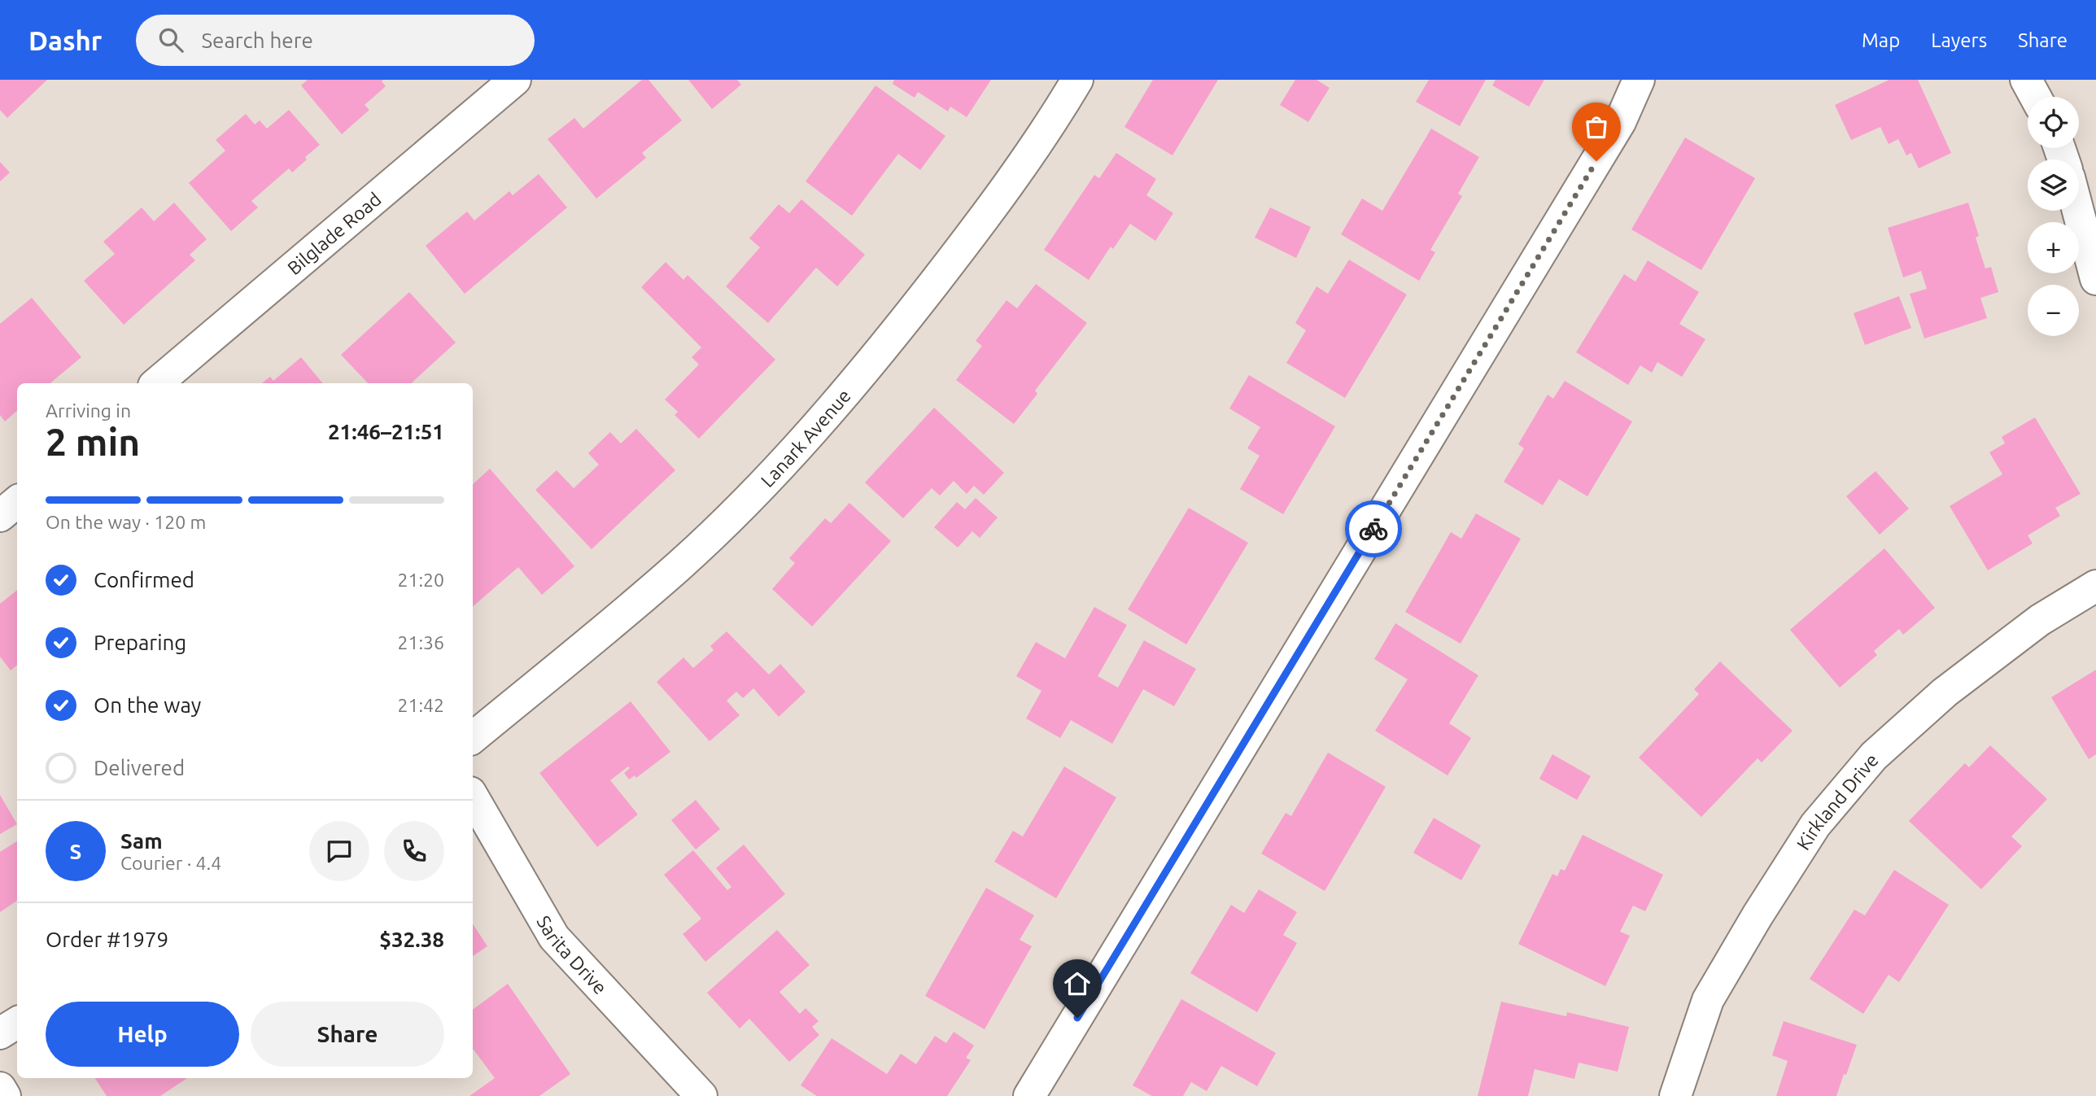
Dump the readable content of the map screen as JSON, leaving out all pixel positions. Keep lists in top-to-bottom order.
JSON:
{
  "streets": {
    "street": [
      "Bilglade Road",
      "Lanark Avenue",
      "Kirkland Drive",
      "Sarita Drive"
    ]
  },
  "page": {
    "header": "Dashr",
    "search": "Search here",
    "nav": ["Map", "Layers", "Share"],
    "map_buttons": ["+", "−"],
    "heading": ["2 min", "Arriving in", "21:46–21:51"],
    "panel": [
      "Sam",
      "Courier · 4.4",
      "Order #1979",
      "$32.38"
    ],
    "bar": "On the way · 120 m",
    "list": [
      ["Confirmed", "21:20"],
      ["Preparing", "21:36"],
      ["On the way", "21:42"],
      "Delivered"
    ],
    "round": "S",
    "buttons": ["Help", "Share"]
  }
}
